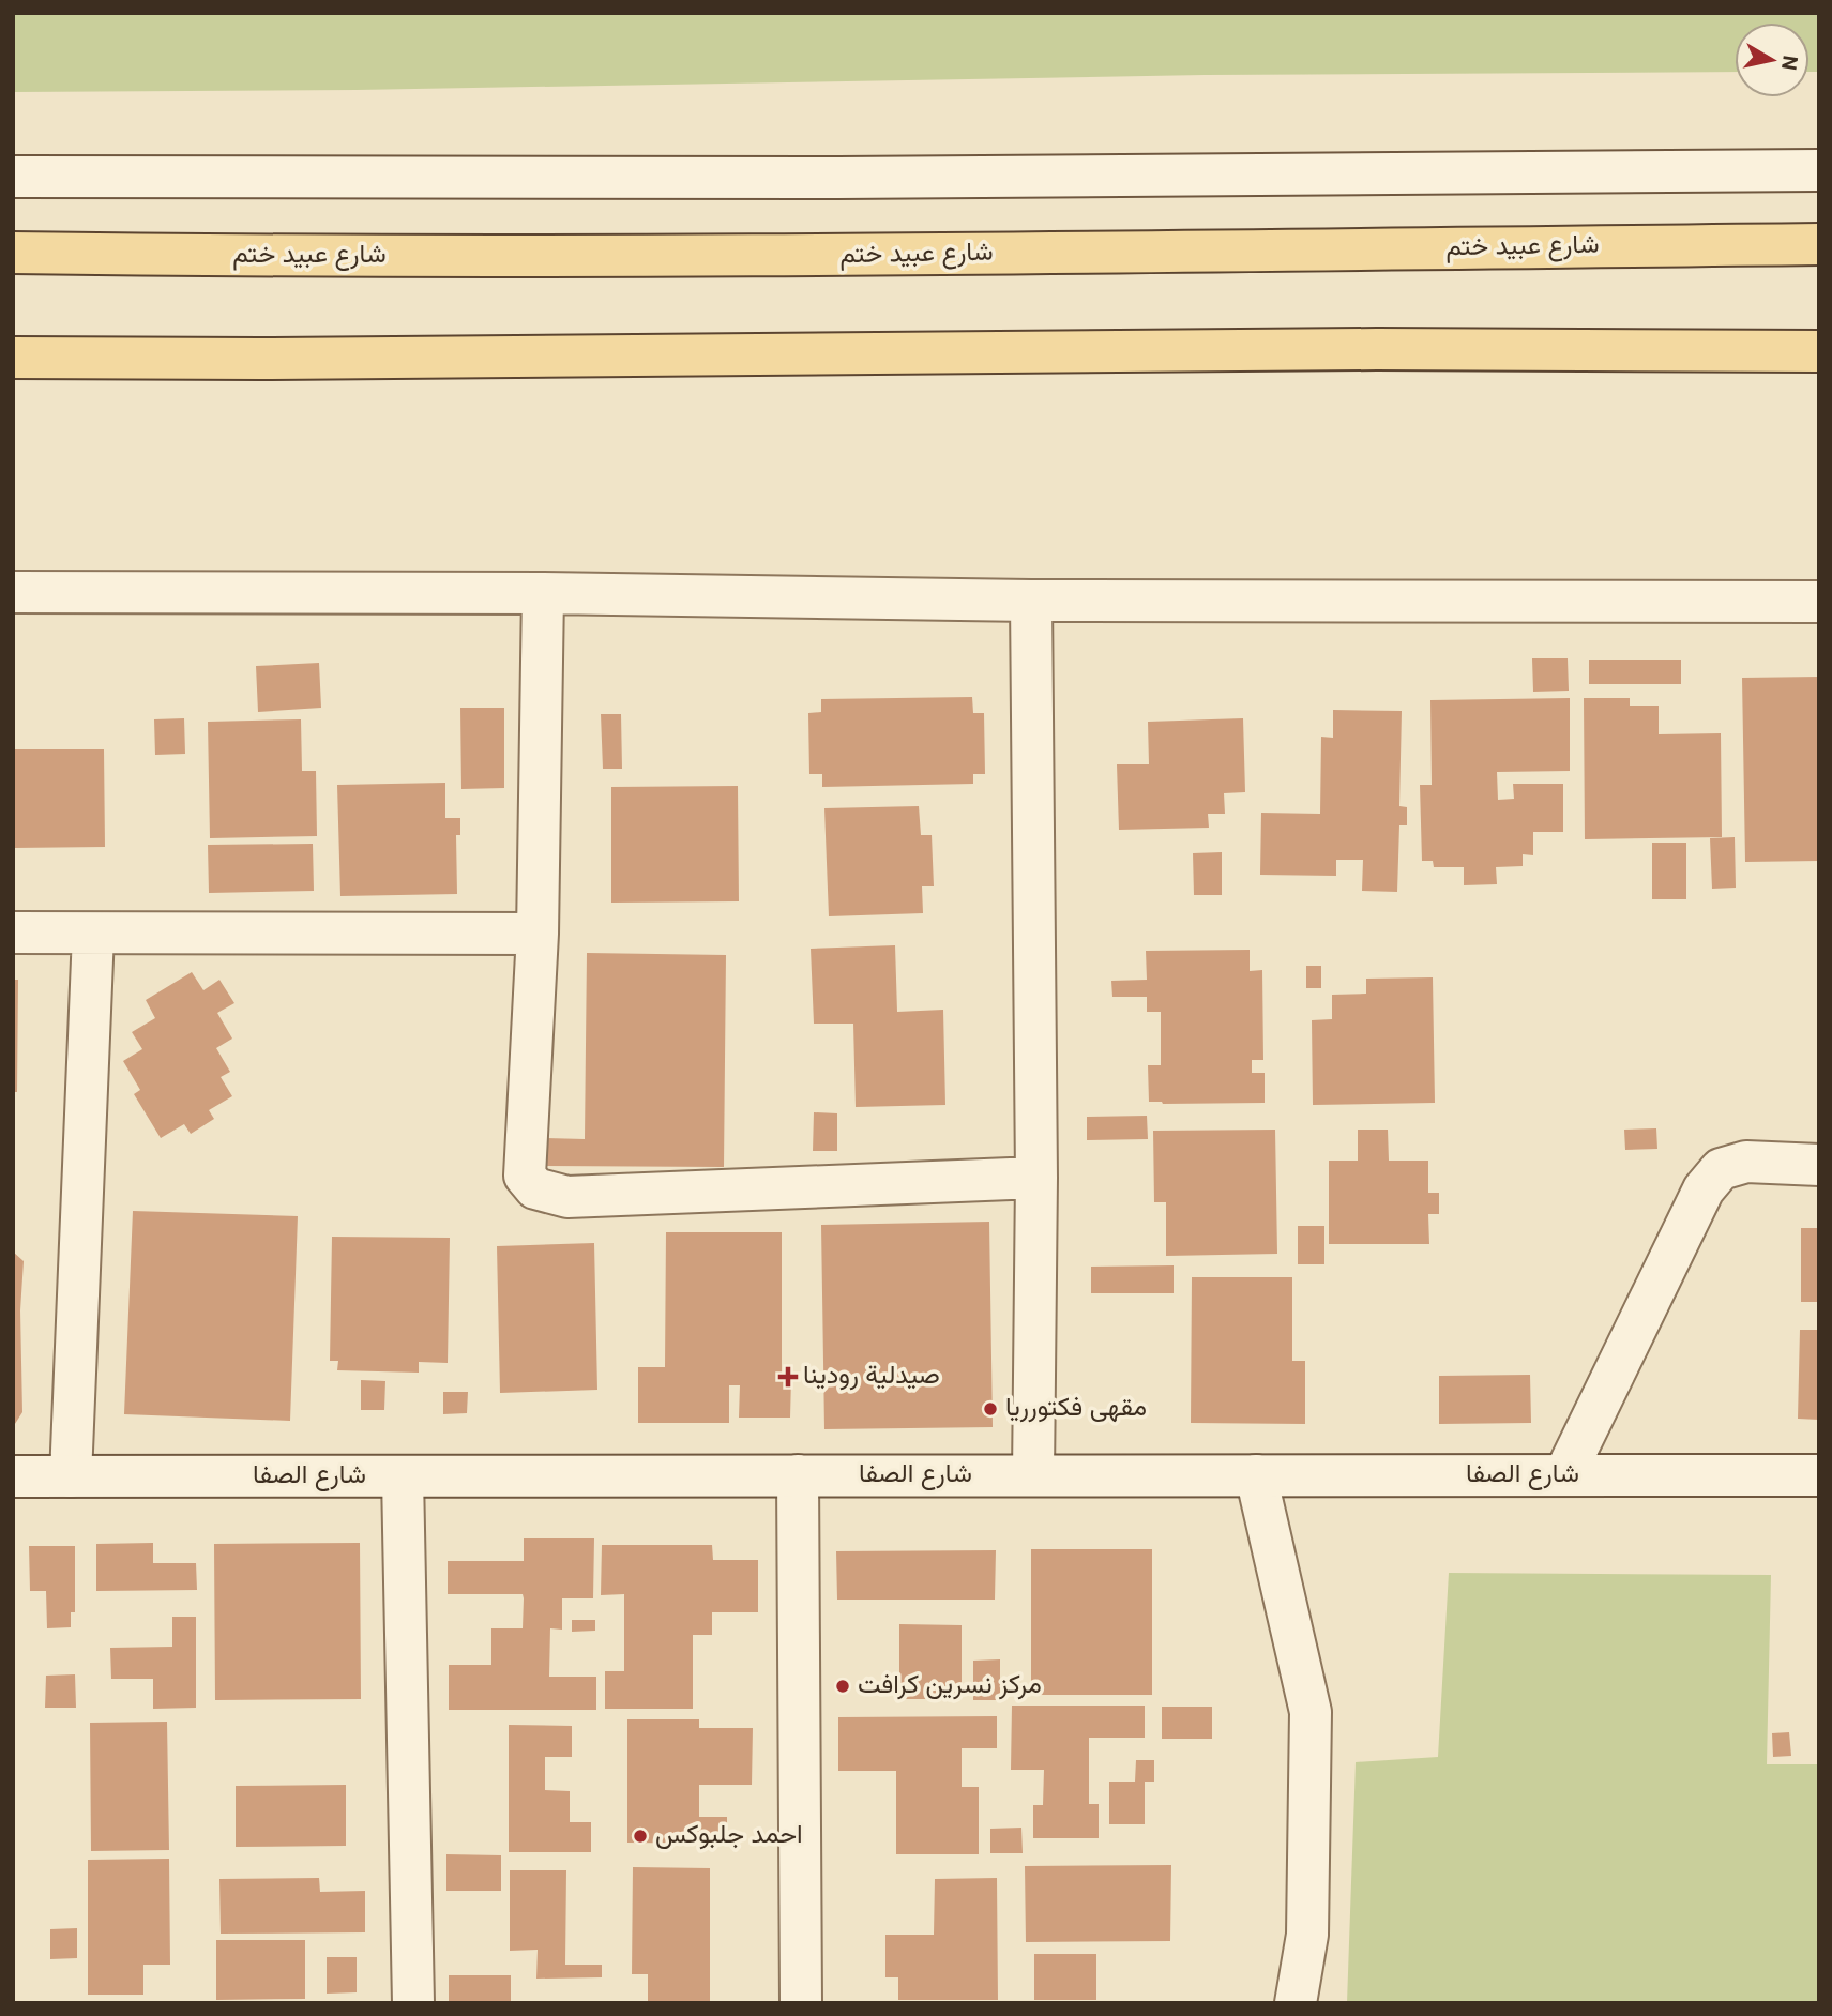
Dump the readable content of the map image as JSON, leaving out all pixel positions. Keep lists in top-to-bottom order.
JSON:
{
  "streets": {
    "main road": ["شارع عبيد ختم"],
    "street": ["شارع الصفا"]
  },
  "places": {
    "health": ["صيدلية رودينا"],
    "other": ["مقهى فكتورريا", "مركز نسرين كرافت", "احمد جلبوكس"]
  },
  "north": "right"
}
